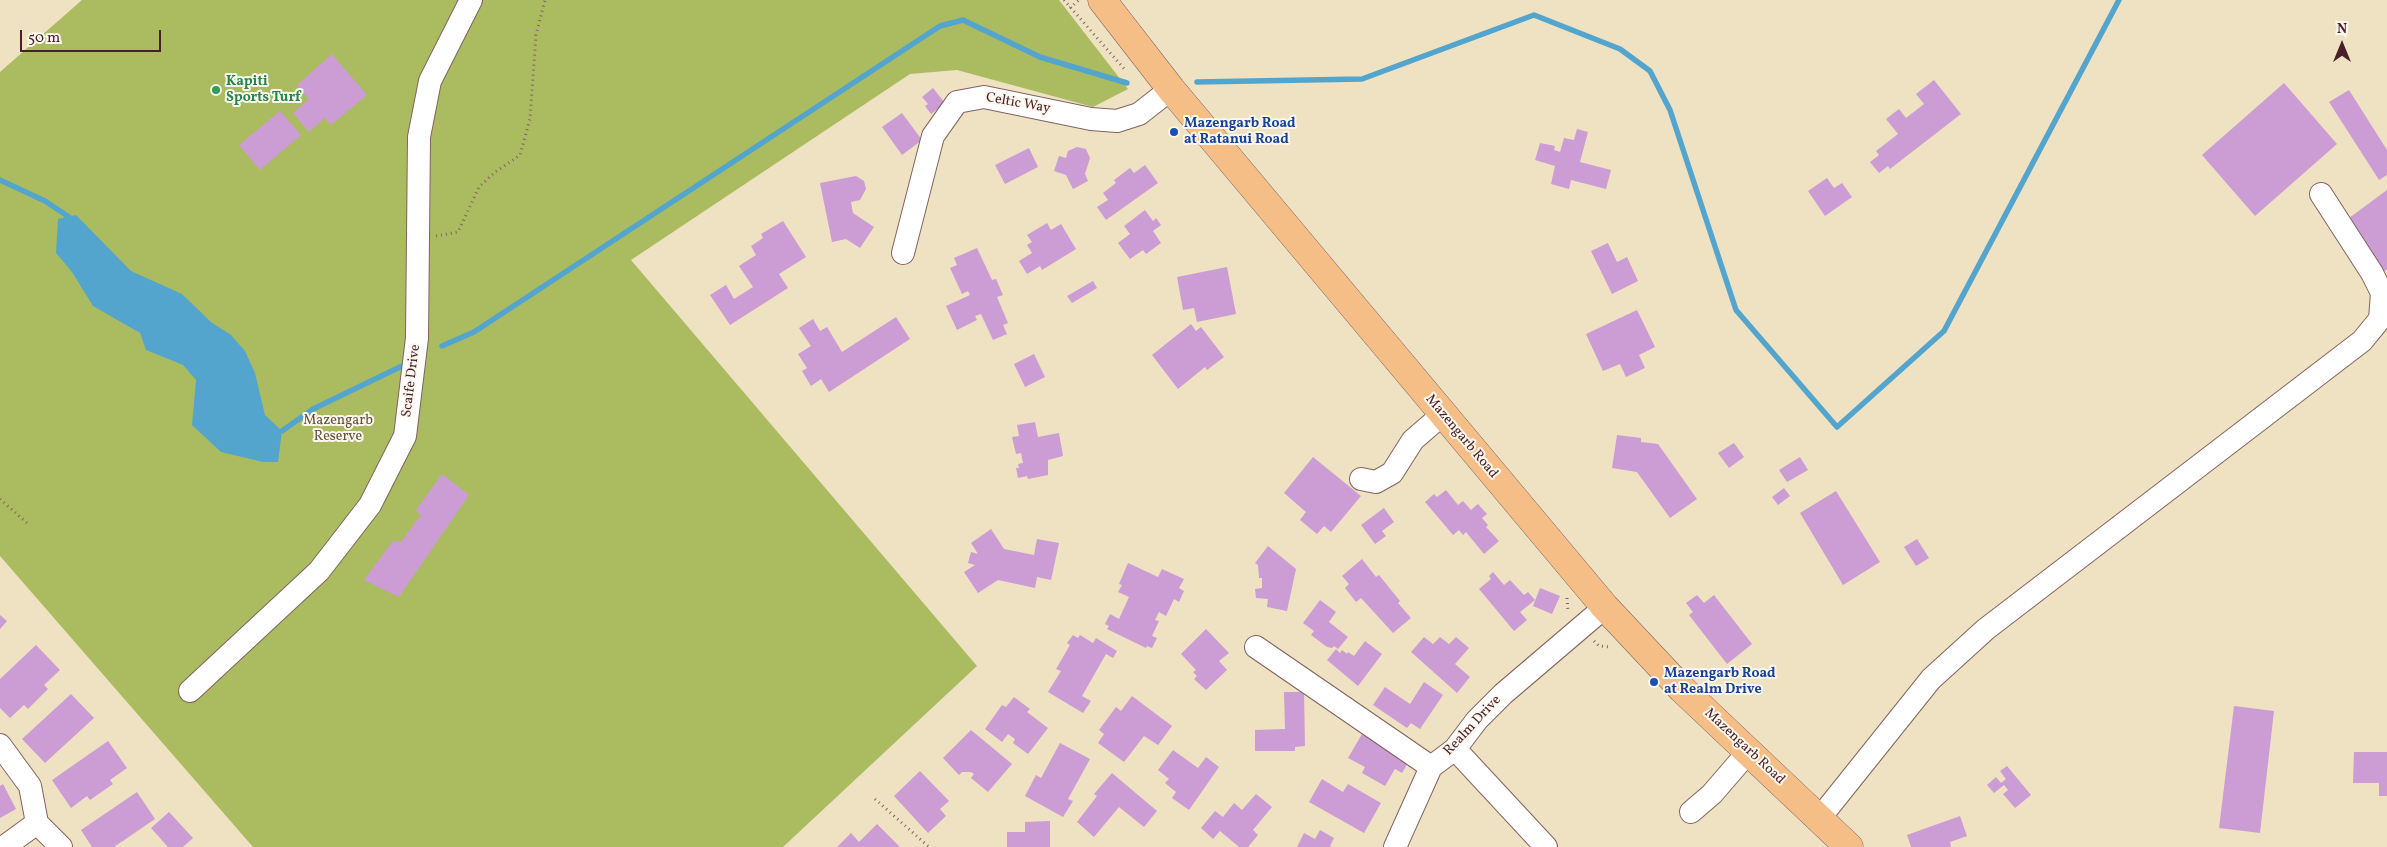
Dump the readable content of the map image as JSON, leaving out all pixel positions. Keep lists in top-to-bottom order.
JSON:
{
  "streets": {
    "main road": ["Mazengarb Road"],
    "street": ["Celtic Way", "Scaife Drive", "Realm Drive"]
  },
  "crossings": [
    ["Celtic Way", "Mazengarb Road"],
    ["Mazengarb Road", "Realm Drive"]
  ],
  "parks": ["Mazengarb Reserve"],
  "places": ["Kapiti Sports Turf", "Mazengarb Road at Ratanui Road", "Mazengarb Road at Realm Drive"],
  "scale_bar": "50 m",
  "north": "top"
}
